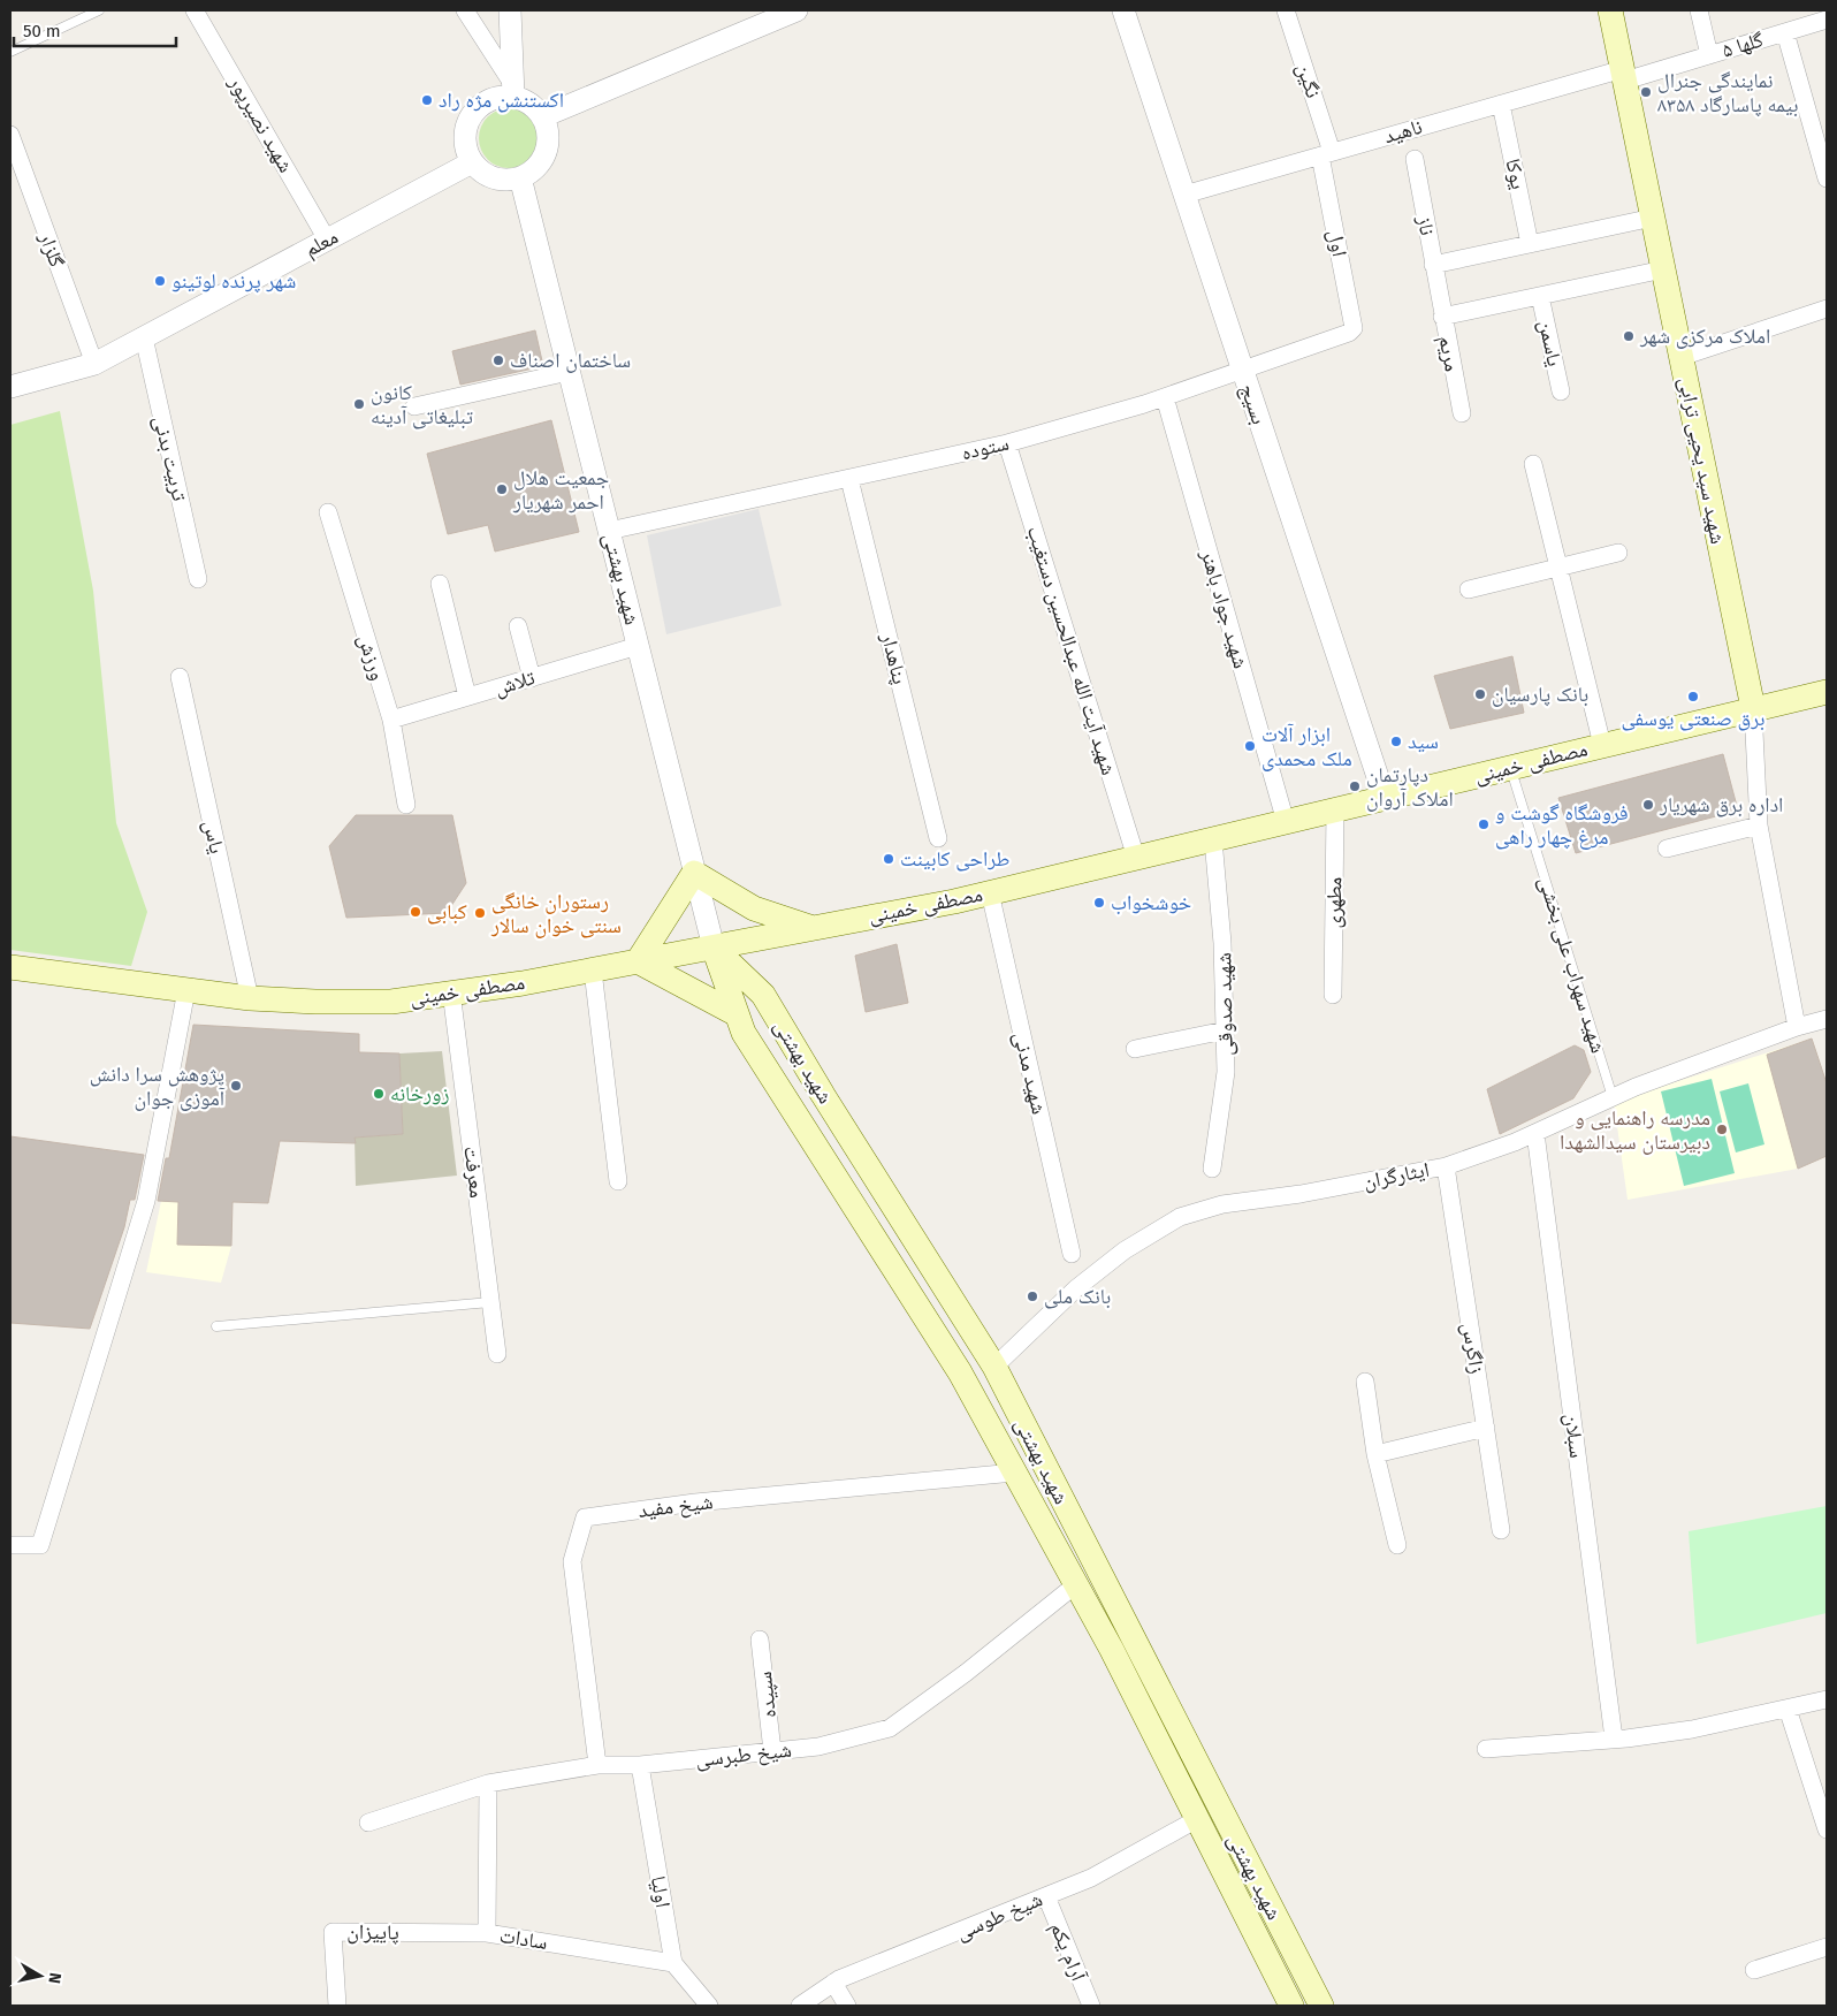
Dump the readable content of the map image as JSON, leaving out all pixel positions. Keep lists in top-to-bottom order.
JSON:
{
  "streets": {
    "main road": ["شهید سید یحیی ترابی", "شهید بهشتی", "مصطفی خمینی"],
    "street": [
      "گلها ۵",
      "نگین",
      "شهید نصیرپور",
      "ناهید",
      "یوکا",
      "ناز",
      "معلم",
      "اول",
      "گلزار",
      "یاسمن",
      "مریم",
      "بسیج",
      "ستوده",
      "تربیت بدنی",
      "شهید جواد باهنر",
      "شهید آیت الله عبدالحسین دستغیب",
      "ورزش",
      "پناهدار",
      "تلاش",
      "یاس",
      "مطهری",
      "شهید صدوقی",
      "شهید مدنی",
      "معرفت",
      "ایثارگران",
      "زاگرس",
      "سبلان",
      "شیخ مفید",
      "سپیده",
      "شیخ طبرسی",
      "اولیا",
      "شیخ طوسی",
      "پاییزان",
      "سادات",
      "آرام یکم"
    ],
    "lane": ["شهید سهراب علی بخشی"]
  },
  "crossings": [
    ["گلها ۵", "ناهید"],
    ["گلها ۵", "شهید سید یحیی ترابی"],
    ["نگین", "ناهید"],
    ["نگین", "اول"],
    ["شهید نصیرپور", "معلم"],
    ["ناهید", "یوکا"],
    ["ناهید", "اول"],
    ["ناهید", "بسیج"],
    ["ناهید", "شهید سید یحیی ترابی"],
    ["ناز", "مریم"],
    ["معلم", "گلزار"],
    ["معلم", "تربیت بدنی"],
    ["معلم", "شهید بهشتی"],
    ["اول", "ستوده"],
    ["بسیج", "ستوده"],
    ["بسیج", "مصطفی خمینی"],
    ["ستوده", "شهید بهشتی"],
    ["ستوده", "شهید جواد باهنر"],
    ["ستوده", "شهید آیت الله عبدالحسین دستغیب"],
    ["ستوده", "پناهدار"],
    ["شهید سید یحیی ترابی", "مصطفی خمینی"],
    ["شهید بهشتی", "تلاش"],
    ["شهید بهشتی", "مصطفی خمینی"],
    ["شهید بهشتی", "ایثارگران"],
    ["شهید بهشتی", "شیخ مفید"],
    ["شهید بهشتی", "شیخ طبرسی"],
    ["شهید بهشتی", "شیخ طوسی"],
    ["شهید جواد باهنر", "مصطفی خمینی"],
    ["شهید آیت الله عبدالحسین دستغیب", "مصطفی خمینی"],
    ["ورزش", "تلاش"],
    ["مصطفی خمینی", "یاس"],
    ["مصطفی خمینی", "مطهری"],
    ["مصطفی خمینی", "شهید سهراب علی بخشی"],
    ["مصطفی خمینی", "شهید صدوقی"],
    ["مصطفی خمینی", "شهید مدنی"],
    ["مصطفی خمینی", "معرفت"],
    ["شهید سهراب علی بخشی", "ایثارگران"],
    ["ایثارگران", "زاگرس"],
    ["ایثارگران", "سبلان"],
    ["شیخ مفید", "شیخ طبرسی"],
    ["سپیده", "شیخ طبرسی"],
    ["شیخ طبرسی", "اولیا"],
    ["شیخ طبرسی", "سادات"],
    ["اولیا", "سادات"],
    ["شیخ طوسی", "آرام یکم"],
    ["پاییزان", "سادات"]
  ],
  "places": [
    "نمایندگی جنرال بیمه پاسارگاد ۸۳۵۸",
    "اکستنشن مژه راد",
    "شهر پرنده لوتینو",
    "املاک مرکزی شهر",
    "ساختمان اصناف",
    "کانون تبلیغاتی آدینه",
    "جمعیت هلال احمر شهریار",
    "بانک پارسیان",
    "برق صنعتی یوسفی",
    "سید",
    "ابزار آلات ملک محمدی",
    "دپارتمان املاک آروان",
    "اداره برق شهریار",
    "فروشگاه گوشت و مرغ چهار راهی",
    "طراحی کابینت",
    "خوشخواب",
    "کبابی",
    "رستوران خانگی سنتی خوان سالار",
    "پژوهش سرا دانش آموزی جوان",
    "زورخانه",
    "مدرسه راهنمایی و دبیرستان سیدالشهدا",
    "بانک ملی"
  ],
  "scale_bar": "50 m",
  "north": "right"
}
